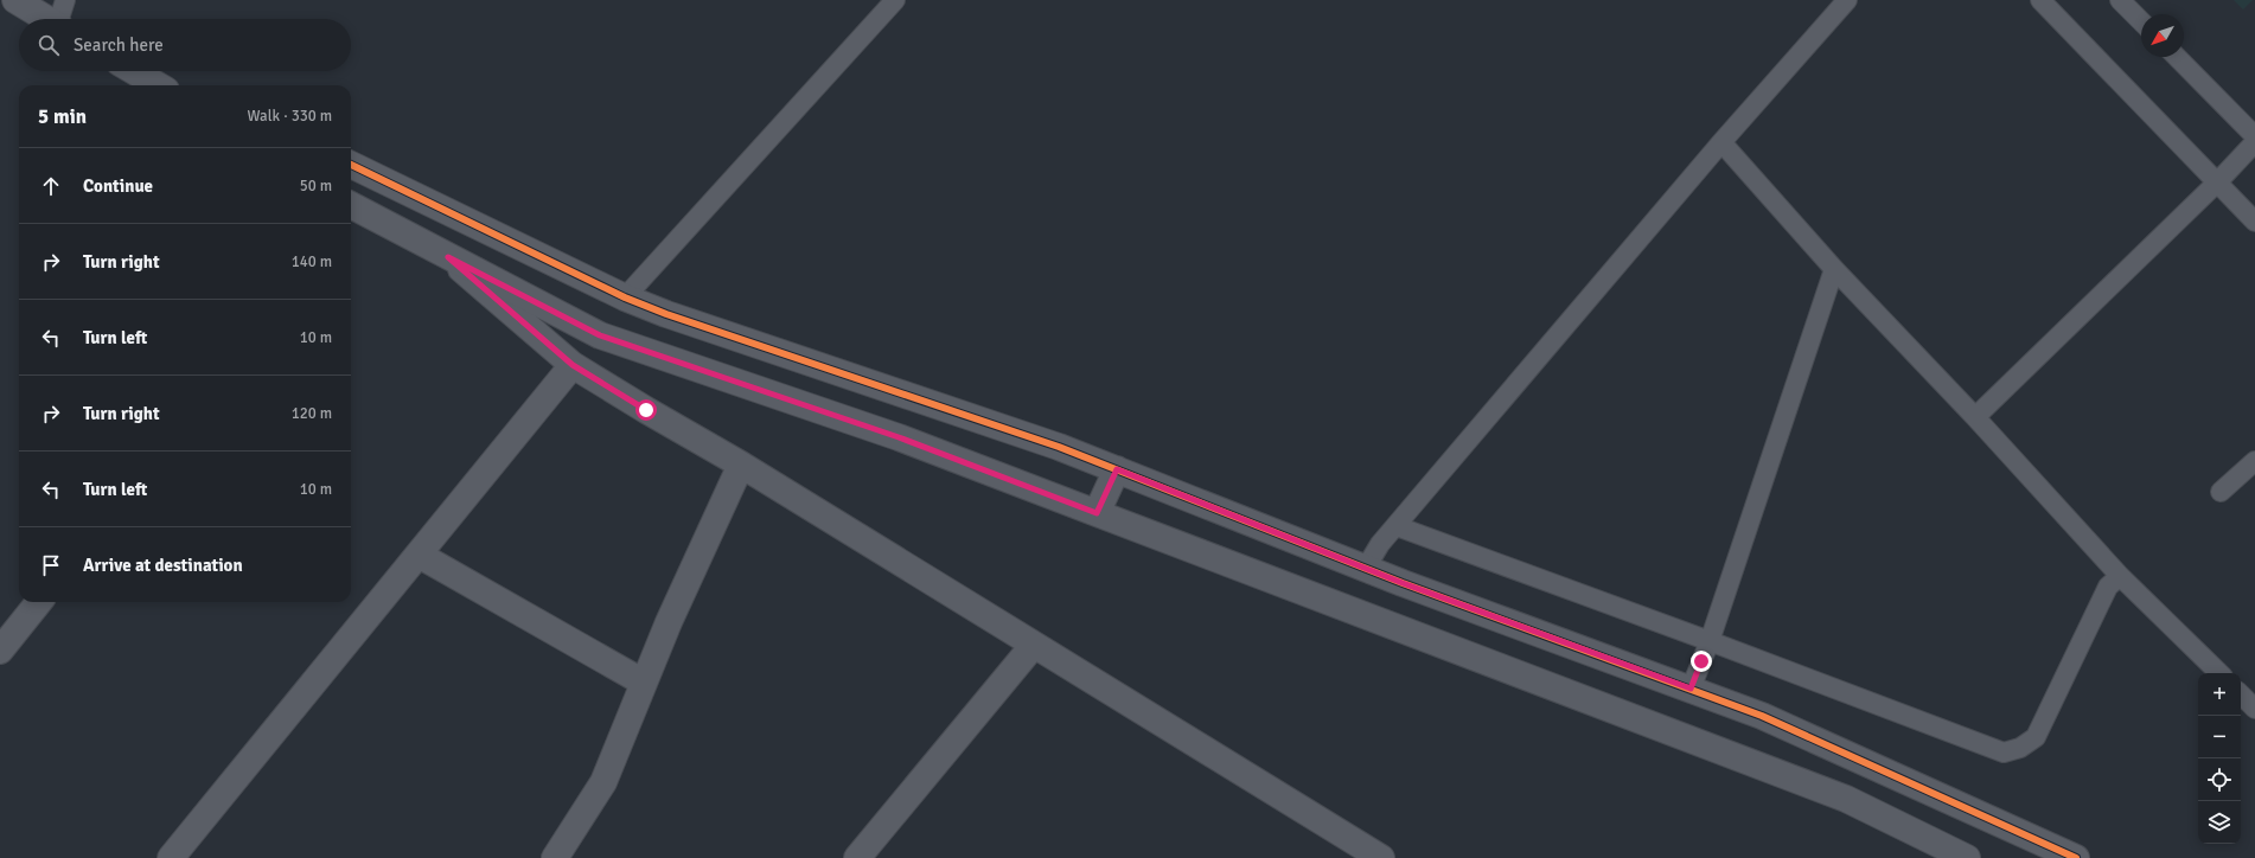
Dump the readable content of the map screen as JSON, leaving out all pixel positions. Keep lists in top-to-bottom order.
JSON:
{
  "north": "bottom left",
  "page": {
    "search": "Search here",
    "heading": ["5 min", "Walk · 330 m"],
    "list": [
      ["Continue", "50 m"],
      ["Turn right", "140 m"],
      ["Turn left", "10 m"],
      ["Turn right", "120 m"],
      ["Turn left", "10 m"],
      "Arrive at destination"
    ],
    "map_buttons": ["+", "−"]
  }
}
